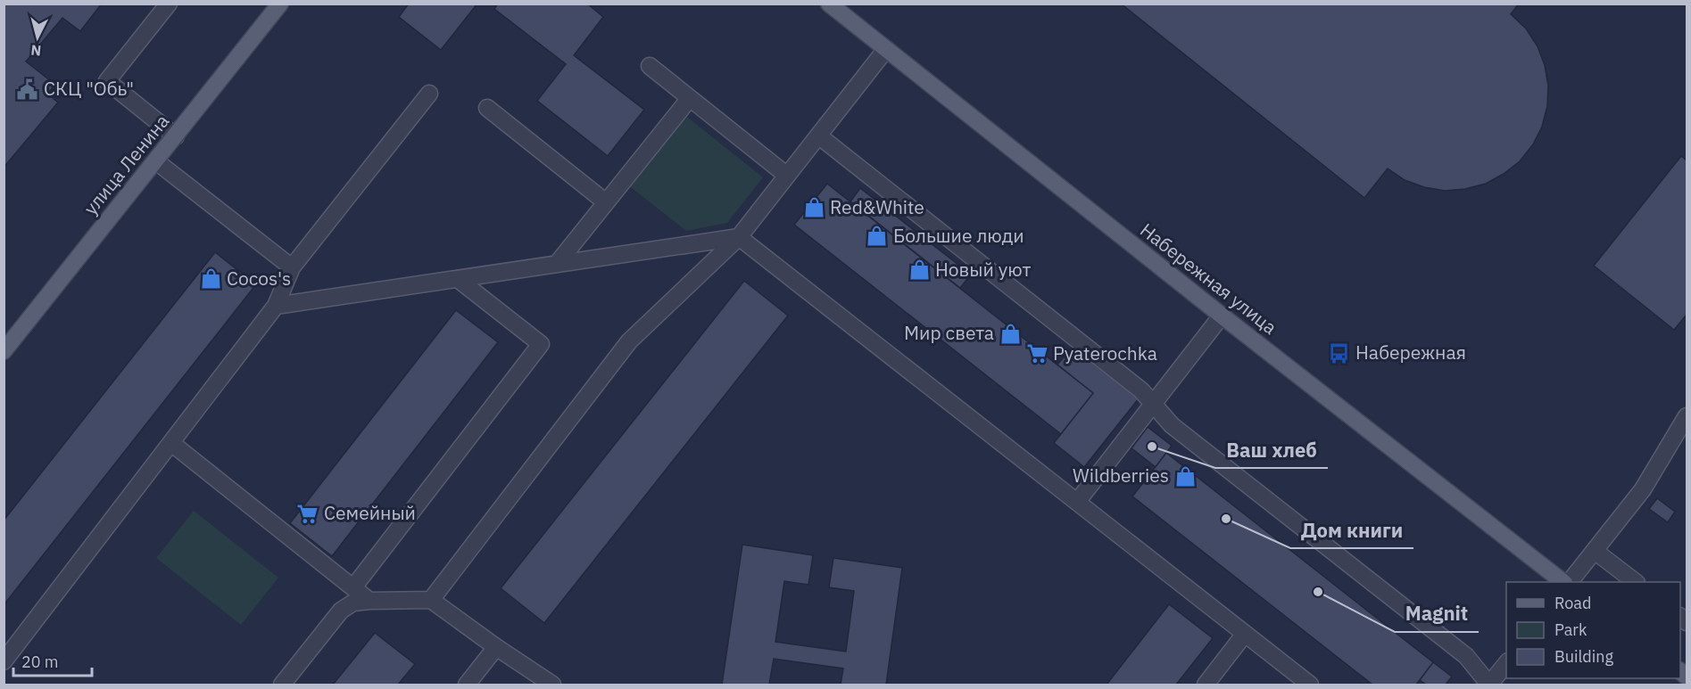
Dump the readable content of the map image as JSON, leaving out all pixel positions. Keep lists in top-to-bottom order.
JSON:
{
  "streets": {
    "main road": ["улица Ленина", "Набережная улица"]
  },
  "places": {
    "public building": ["СКЦ \"Обь\""],
    "shop": [
      "Red&White",
      "Большие люди",
      "Новый уют",
      "Cocos's",
      "Мир света",
      "Wildberries"
    ],
    "bus stop": ["Набережная"],
    "supermarket": ["Pyaterochka", "Семейный"],
    "other": ["Ваш хлеб", "Дом книги", "Magnit"]
  },
  "legend": ["Road", "Park", "Building"],
  "scale_bar": "20 m",
  "north": "bottom"
}
